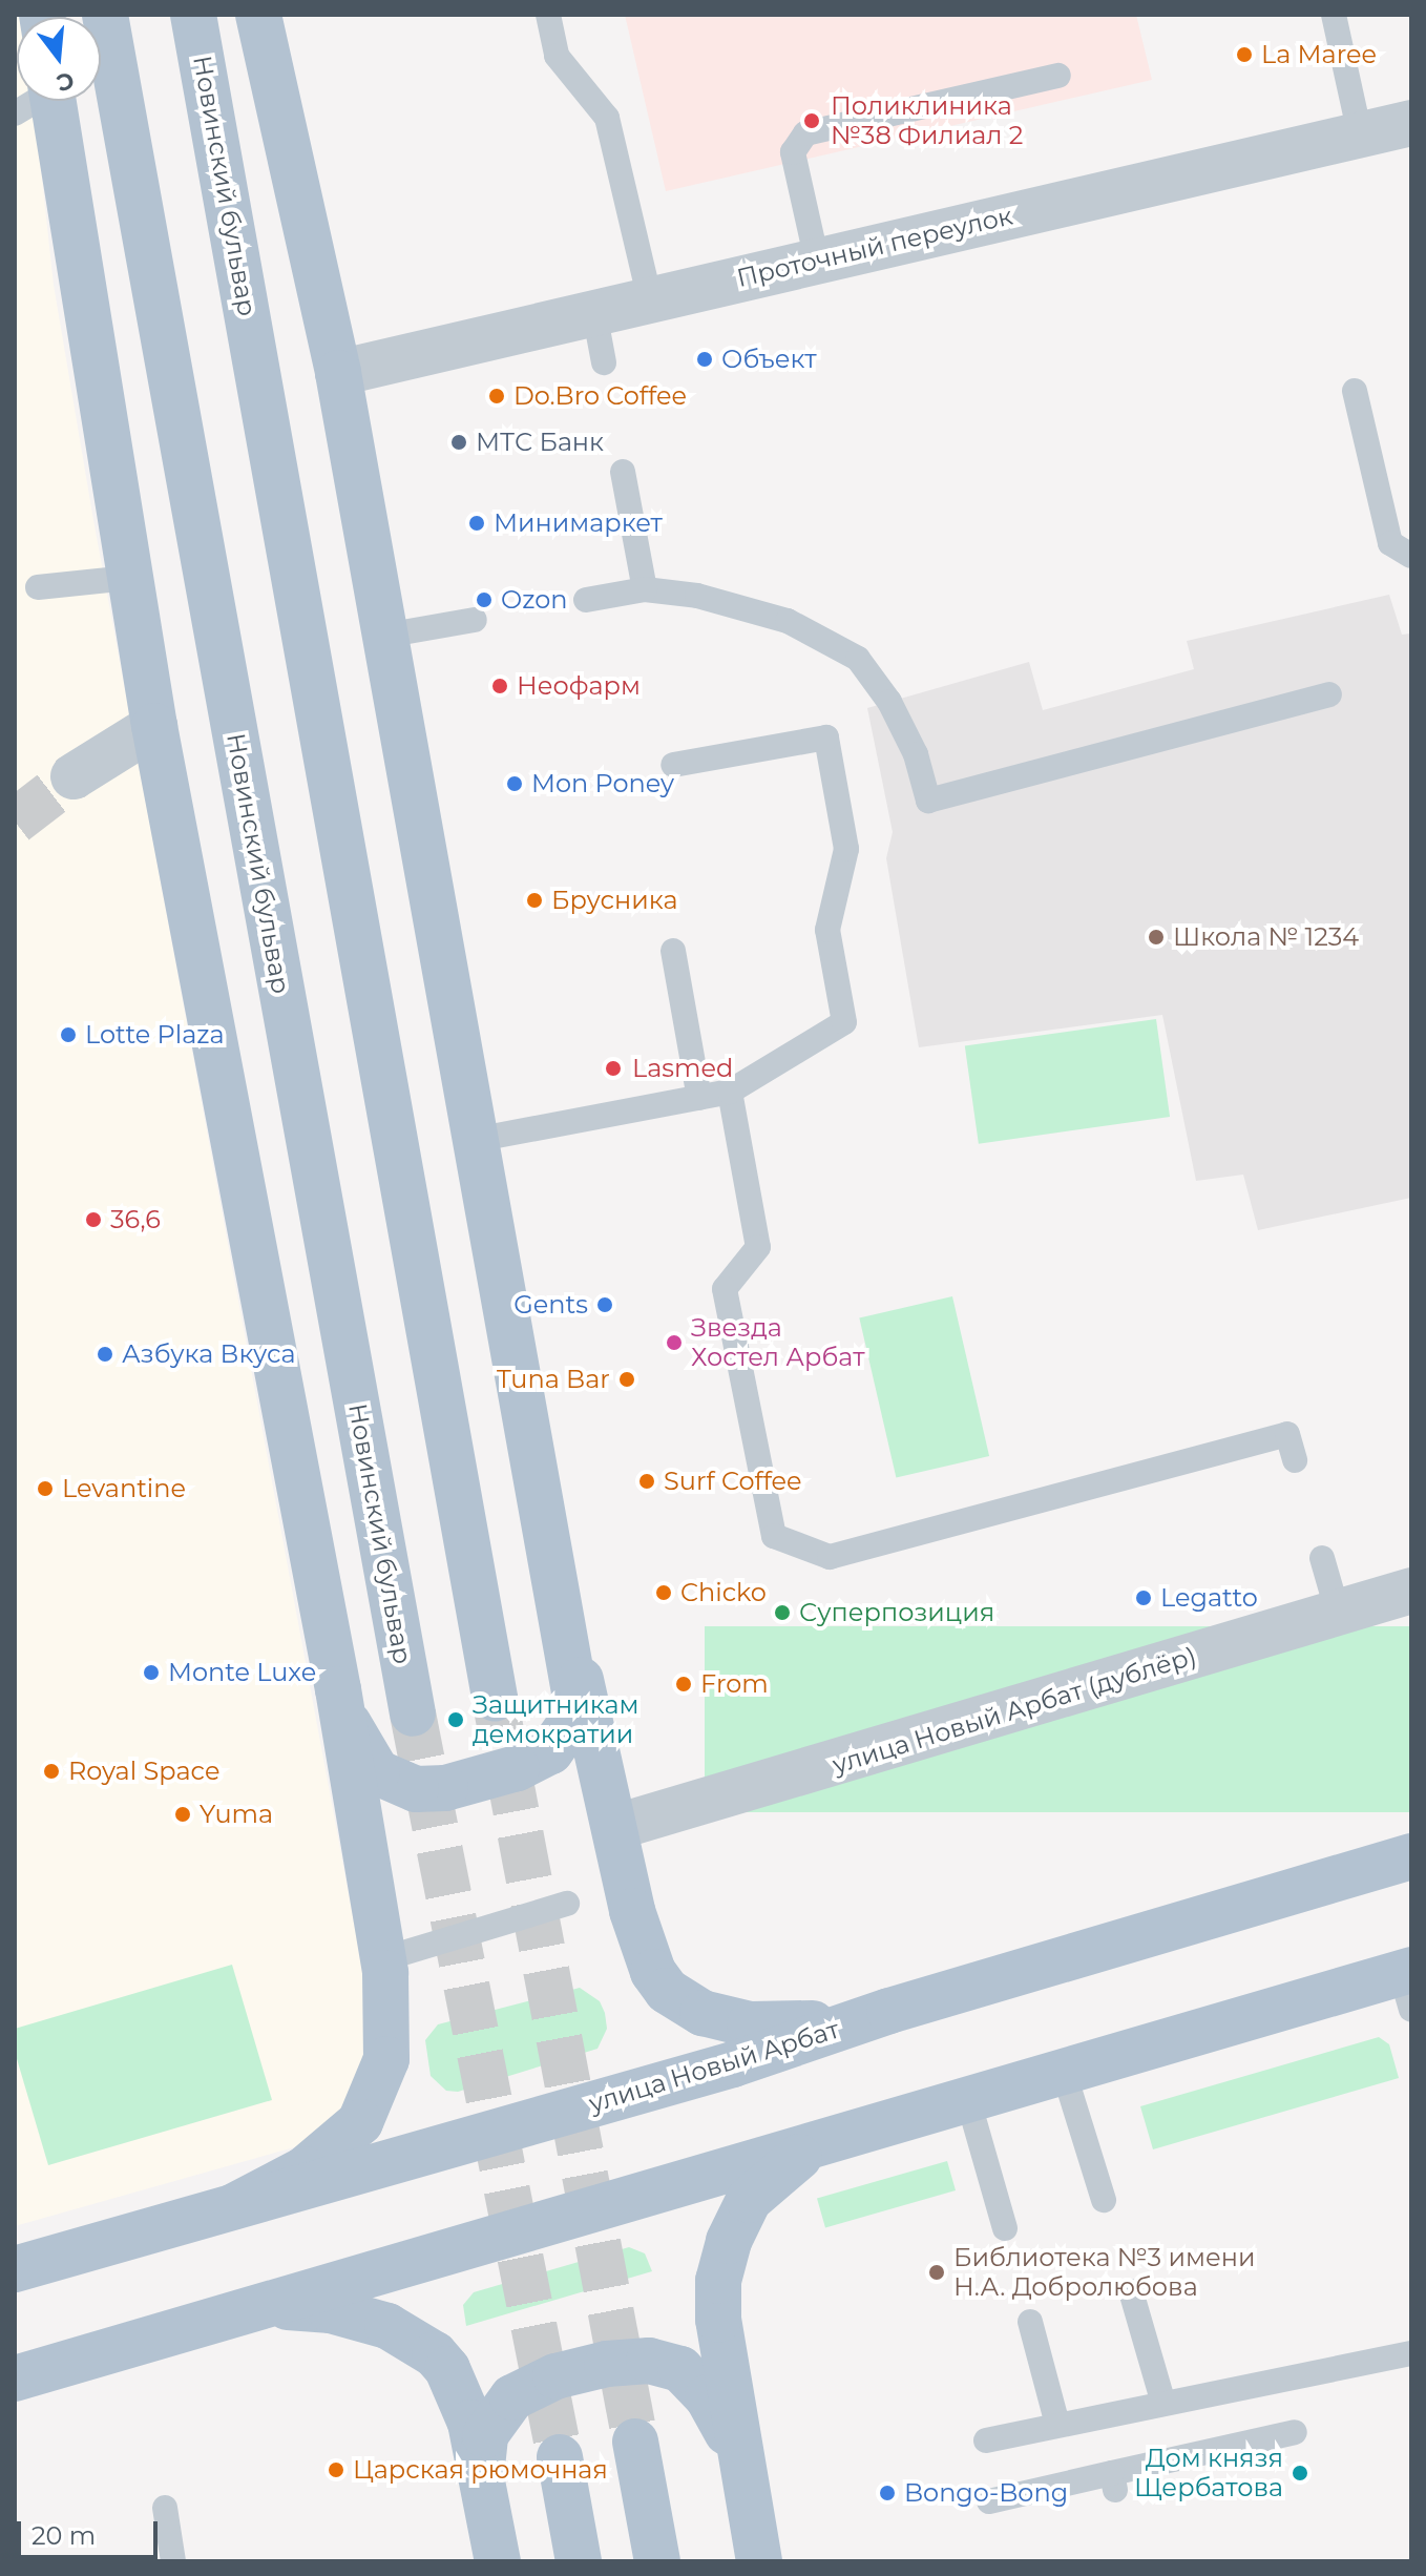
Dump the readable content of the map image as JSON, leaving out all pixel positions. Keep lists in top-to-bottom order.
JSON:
{
  "streets": {
    "main road": ["Новинский бульвар", "улица Новый Арбат"],
    "street": ["Проточный переулок", "улица Новый Арбат (дублёр)"]
  },
  "places": [
    "La Maree",
    "Поликлиника №38 Филиал 2",
    "Объект",
    "Do.Bro Coffee",
    "МТС Банк",
    "Минимаркет",
    "Ozon",
    "Неофарм",
    "Mon Poney",
    "Брусника",
    "Школа № 1234",
    "Lotte Plaza",
    "Lasmed",
    "36,6",
    "Gents",
    "Звезда Хостел Арбат",
    "Азбука Вкуса",
    "Tuna Bar",
    "Surf Coffee",
    "Levantine",
    "Chicko",
    "Legatto",
    "Суперпозиция",
    "Monte Luxe",
    "From",
    "Защитникам демократии",
    "Royal Space",
    "Yuma",
    "Библиотека №3 имени Н.А. Добролюбова",
    "Царская рюмочная",
    "Дом князя Щербатова",
    "Bongo-Bong"
  ],
  "scale_bar": "20 m",
  "north": "bottom"
}
